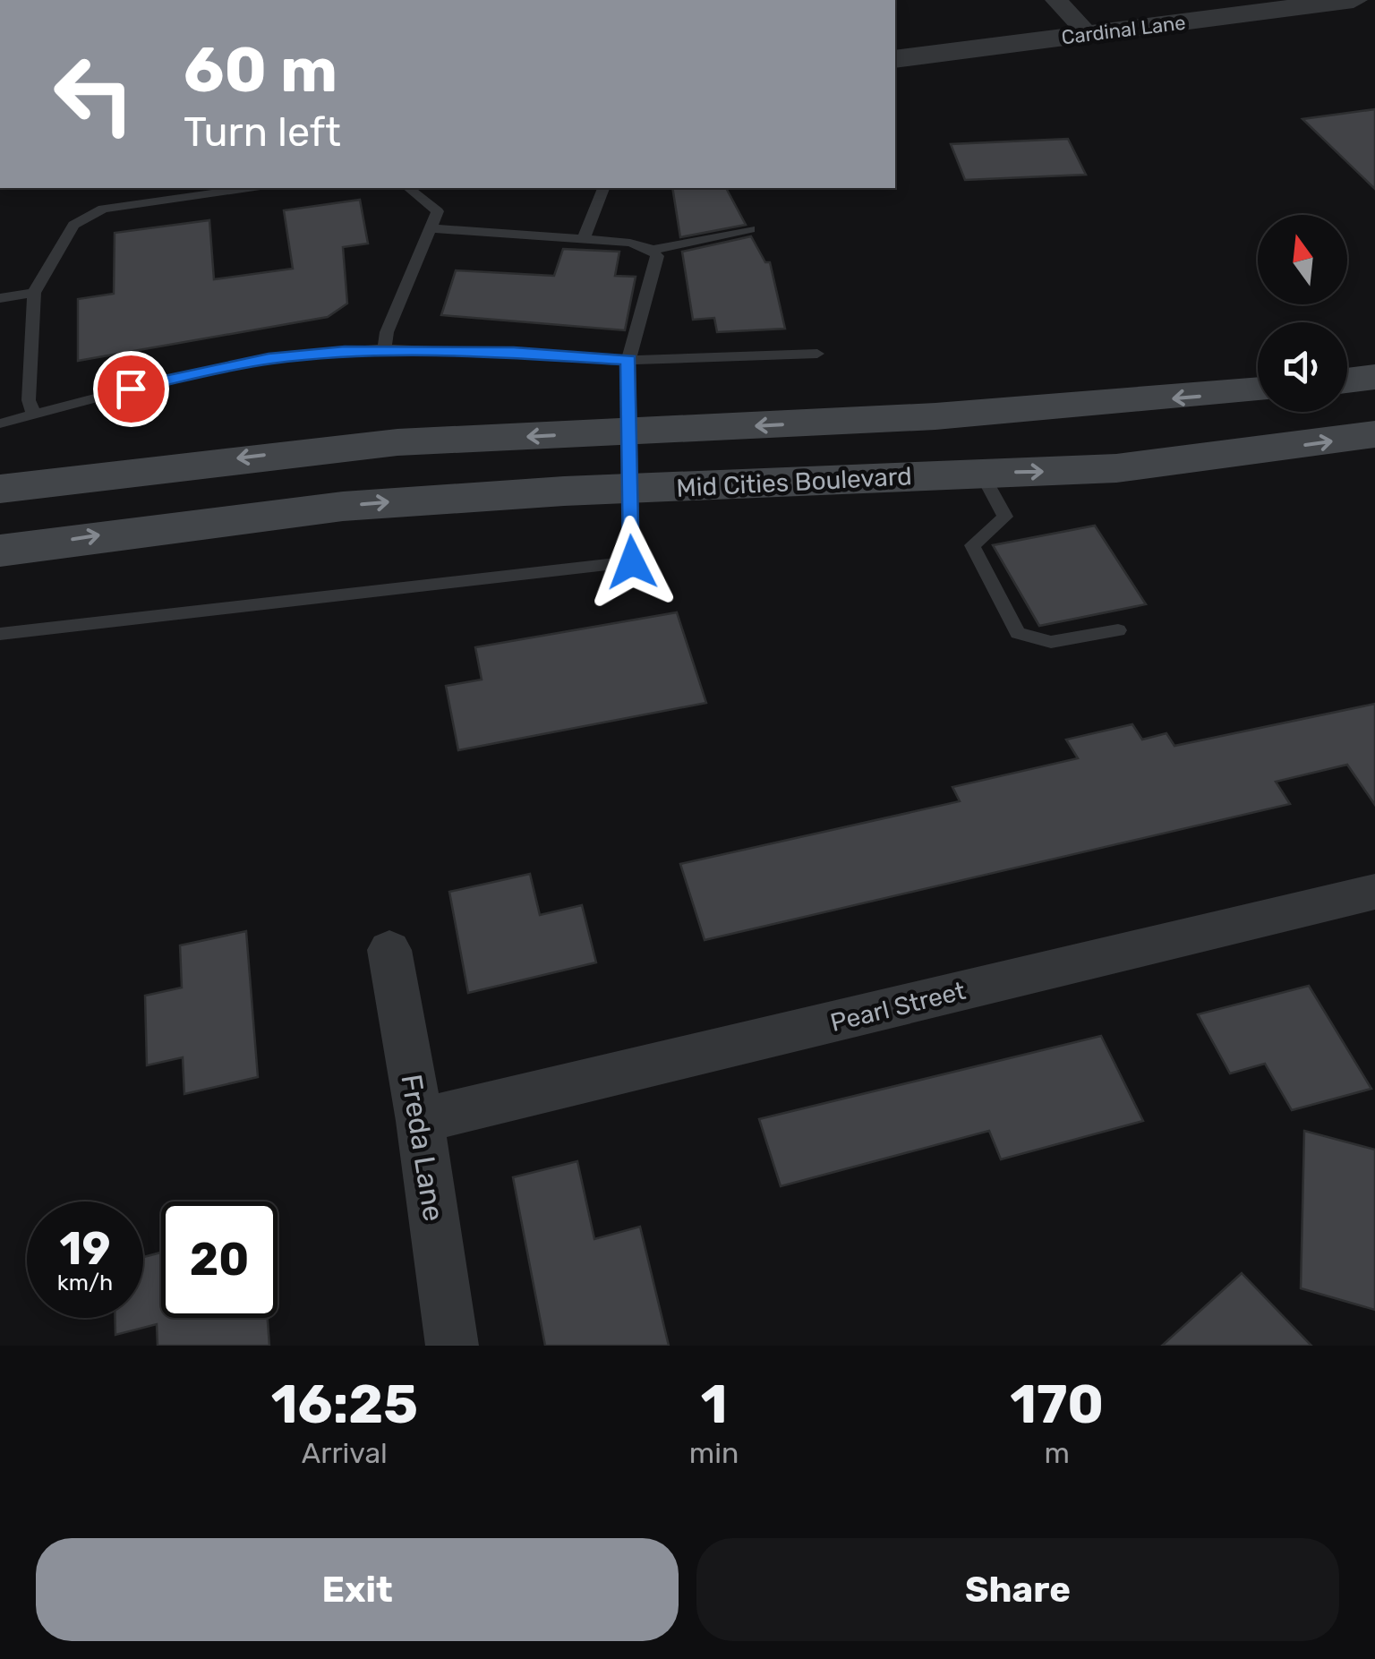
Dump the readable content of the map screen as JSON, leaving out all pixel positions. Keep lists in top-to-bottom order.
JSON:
{
  "streets": {
    "main road": ["Mid Cities Boulevard"],
    "street": ["Cardinal Lane", "Pearl Street", "Freda Lane"]
  },
  "crossings": [
    ["Pearl Street", "Freda Lane"]
  ],
  "north": "top",
  "page": {
    "turn": ["60 m", "Turn left"],
    "speed": "19 km/h",
    "limit": "20",
    "eta": [
      "16:25",
      "Arrival",
      "1",
      "min",
      "170",
      "m"
    ],
    "buttons": ["Exit", "Share"]
  }
}
